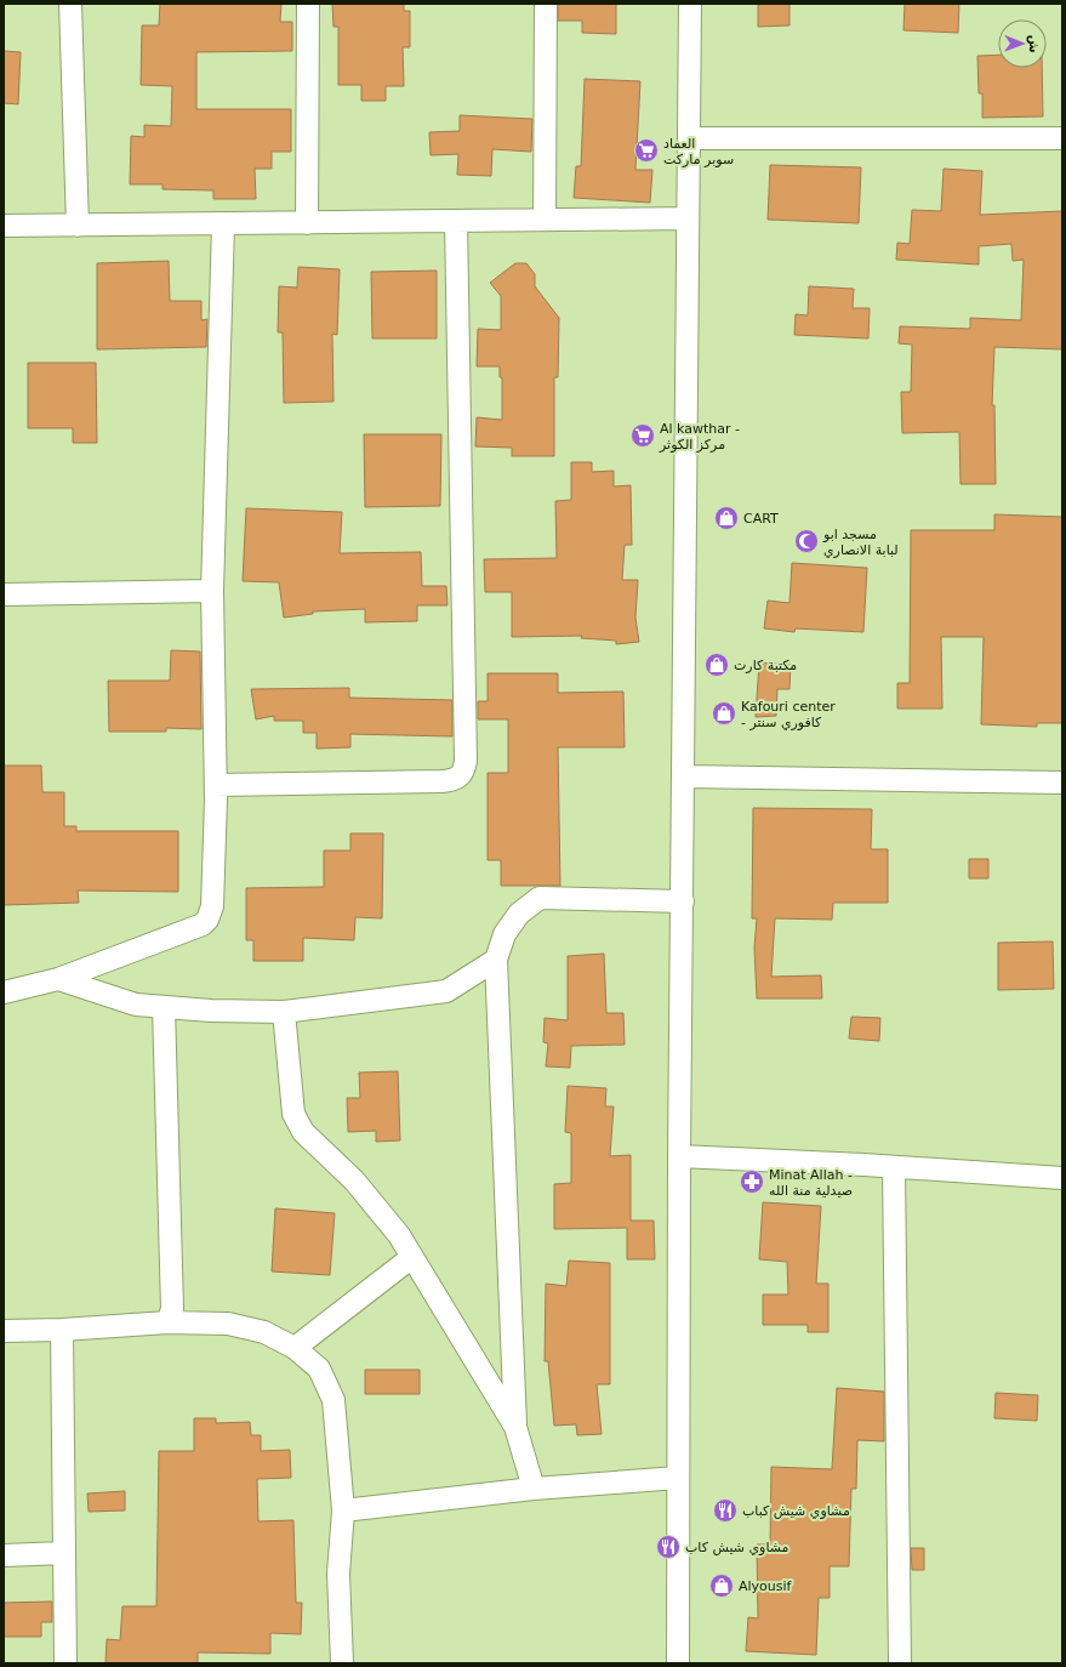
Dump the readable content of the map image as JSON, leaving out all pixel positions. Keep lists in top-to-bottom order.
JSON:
{
  "places": {
    "supermarket": ["العماد سوبر ماركت", "Al kawthar - مركز الكوثر"],
    "shop": [
      "CART",
      "مكتبة كارت",
      "Kafouri center - كافوري سنتر",
      "Alyousif"
    ],
    "mosque": ["مسجد ابو لبابة الانصاري"],
    "pharmacy": ["Minat Allah - صيدلية منة الله"],
    "restaurant": ["مشاوي شيش كباب", "مشاوي شيش كاب"]
  },
  "north": "right"
}
